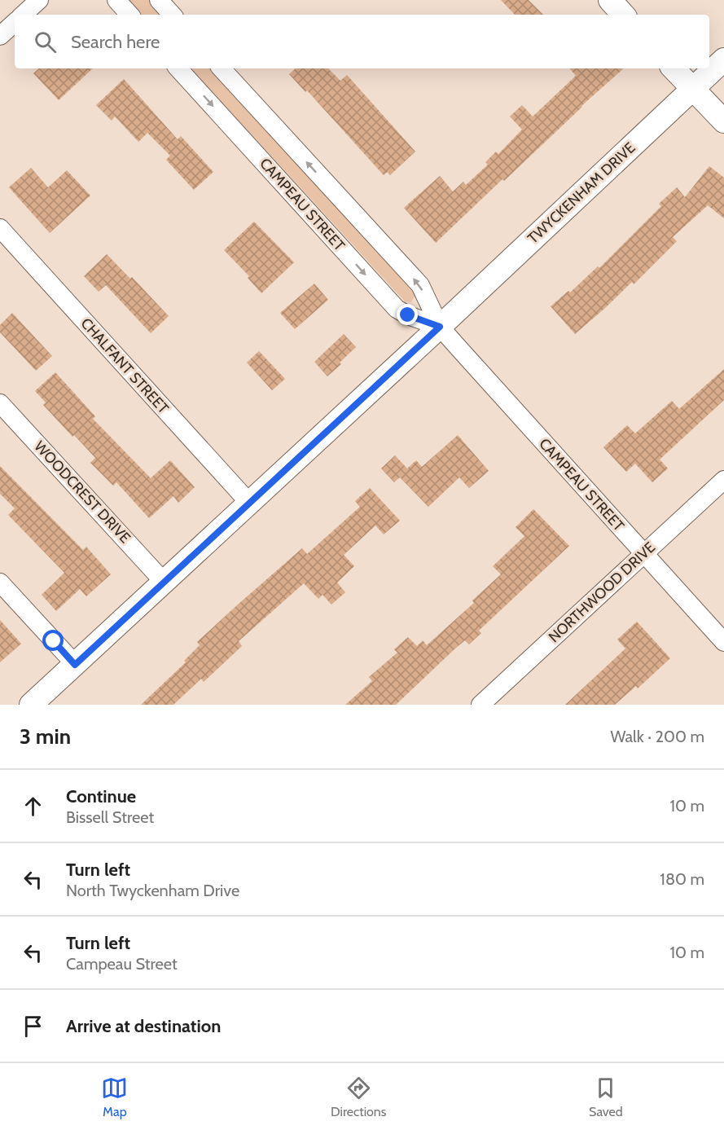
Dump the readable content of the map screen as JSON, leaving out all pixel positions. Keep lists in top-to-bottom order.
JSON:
{
  "streets": {
    "street": [
      "TWYCKENHAM DRIVE",
      "CAMPEAU STREET",
      "CHALFANT STREET",
      "WOODCREST DRIVE",
      "NORTHWOOD DRIVE"
    ]
  },
  "crossings": [
    ["TWYCKENHAM DRIVE", "CAMPEAU STREET"],
    ["TWYCKENHAM DRIVE", "CHALFANT STREET"],
    ["TWYCKENHAM DRIVE", "WOODCREST DRIVE"],
    ["CAMPEAU STREET", "NORTHWOOD DRIVE"]
  ],
  "page": {
    "search": "Search here",
    "heading": ["3 min", "Walk · 200 m"],
    "list": [
      ["Continue", "Bissell Street", "10 m"],
      ["Turn left", "North Twyckenham Drive", "180 m"],
      ["Turn left", "Campeau Street", "10 m"],
      "Arrive at destination"
    ],
    "nav": ["Map", "Directions", "Saved"]
  }
}
